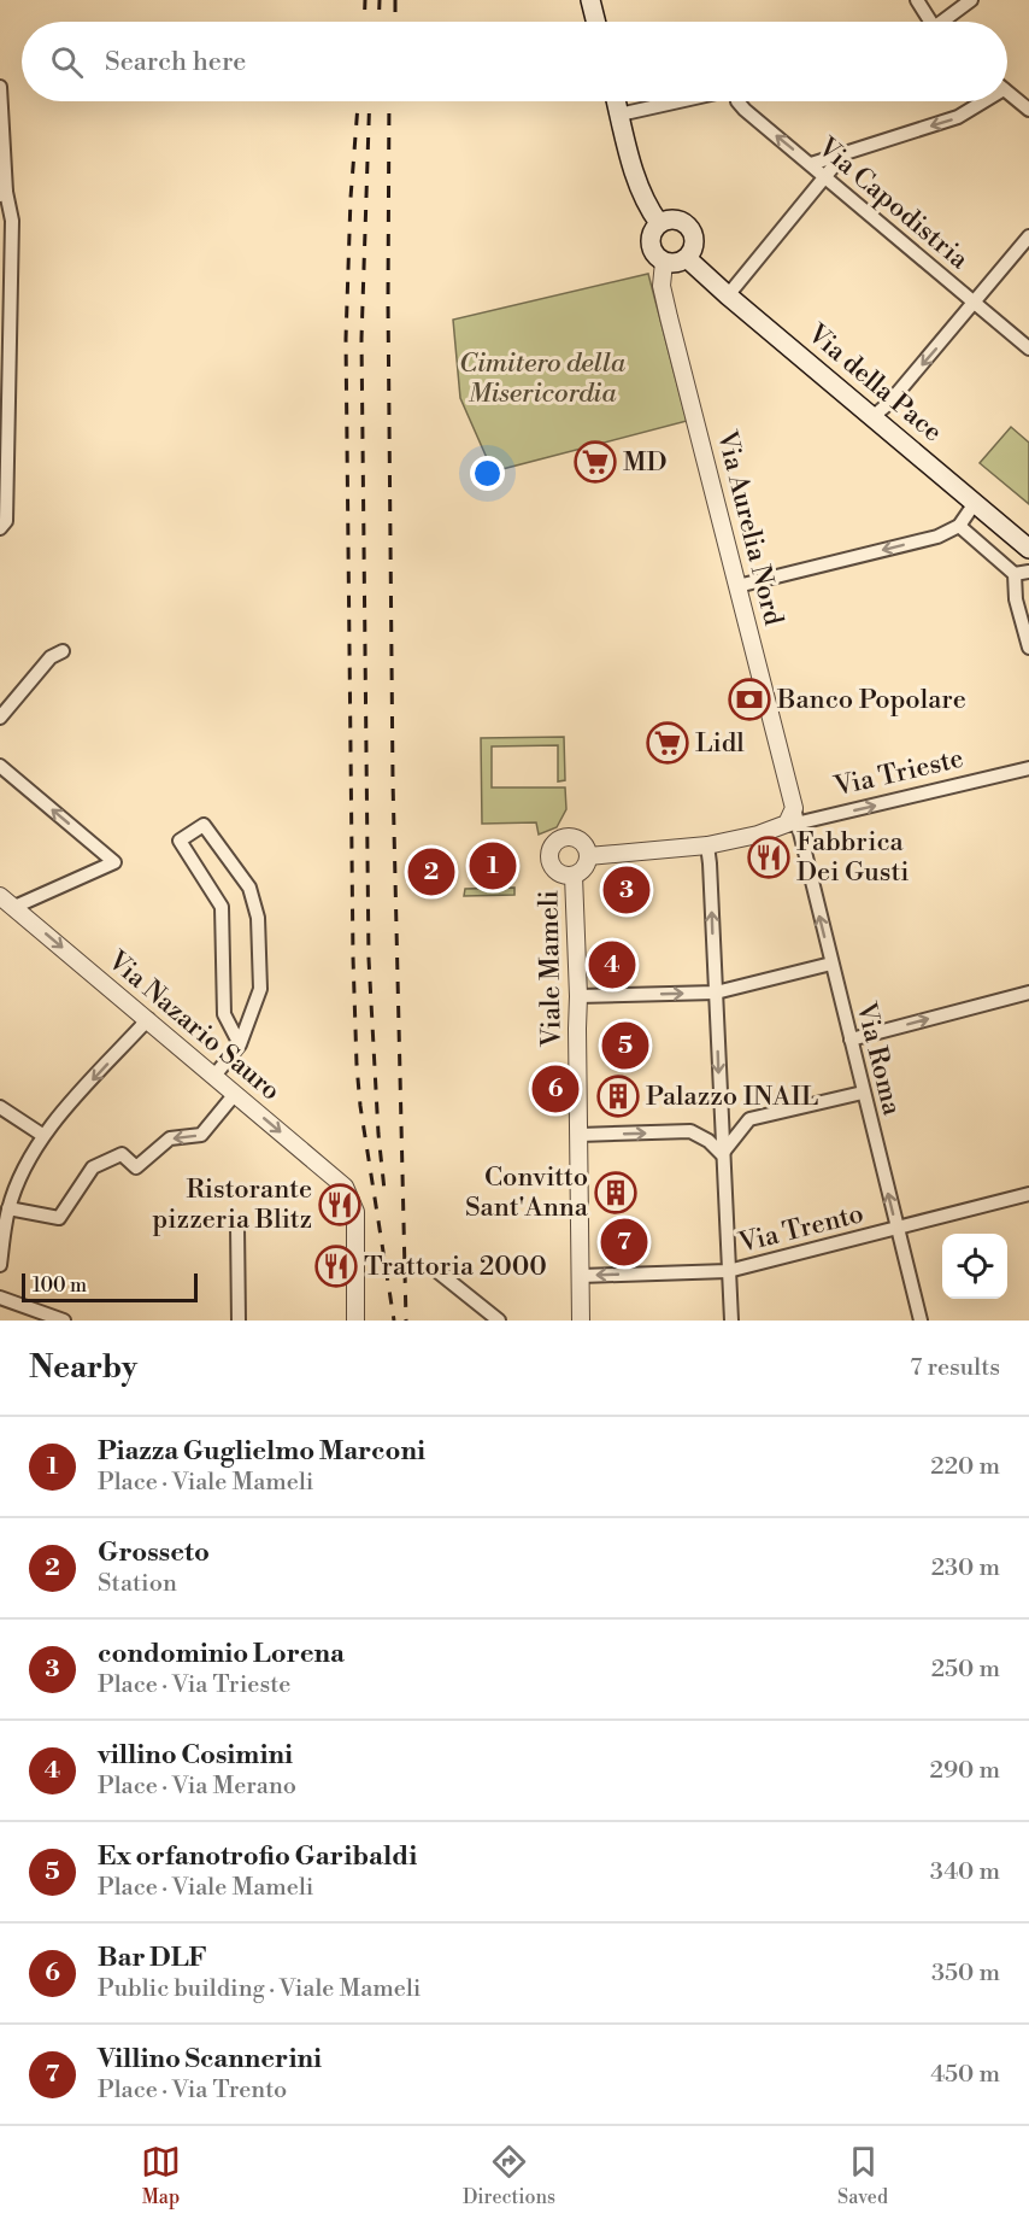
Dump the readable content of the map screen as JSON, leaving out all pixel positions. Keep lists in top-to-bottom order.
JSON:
{
  "streets": {
    "main road": ["Via della Pace", "Via Aurelia Nord"],
    "street": [
      "Via Capodistria",
      "Via Trieste",
      "Viale Mameli",
      "Via Nazario Sauro",
      "Via Roma",
      "Via Trento"
    ]
  },
  "crossings": [
    ["Via della Pace", "Via Aurelia Nord"],
    ["Via Aurelia Nord", "Via Trieste"],
    ["Via Aurelia Nord", "Via Roma"],
    ["Via Trieste", "Viale Mameli"],
    ["Via Trieste", "Via Roma"],
    ["Viale Mameli", "Via Trento"],
    ["Via Roma", "Via Trento"]
  ],
  "one_way": ["Via Trieste", "Via Nazario Sauro"],
  "parks": ["Cimitero della Misericordia"],
  "places": {
    "supermarket": ["MD", "Lidl"],
    "bank": ["Banco Popolare"],
    "restaurant": ["Fabbrica Dei Gusti", "Ristorante pizzeria Blitz", "Trattoria 2000"],
    "building": ["Palazzo INAIL", "Convitto Sant'Anna"]
  },
  "scale_bar": "100 m",
  "page": {
    "search": "Search here",
    "pins": [
      "1",
      "2",
      "3",
      "4",
      "5",
      "6",
      "7"
    ],
    "scale": "100 m",
    "heading": ["Nearby", "7 results"],
    "list": [
      {
        "mark": "1",
        "name": "Piazza Guglielmo Marconi",
        "note": "Place · Viale Mameli",
        "value": "220 m"
      },
      {
        "mark": "2",
        "name": "Grosseto",
        "note": "Station",
        "value": "230 m"
      },
      {
        "mark": "3",
        "name": "condominio Lorena",
        "note": "Place · Via Trieste",
        "value": "250 m"
      },
      {
        "mark": "4",
        "name": "villino Cosimini",
        "note": "Place · Via Merano",
        "value": "290 m"
      },
      {
        "mark": "5",
        "name": "Ex orfanotrofio Garibaldi",
        "note": "Place · Viale Mameli",
        "value": "340 m"
      },
      {
        "mark": "6",
        "name": "Bar DLF",
        "note": "Public building · Viale Mameli",
        "value": "350 m"
      },
      {
        "mark": "7",
        "name": "Villino Scannerini",
        "note": "Place · Via Trento",
        "value": "450 m"
      }
    ],
    "nav": ["Map", "Directions", "Saved"]
  }
}
